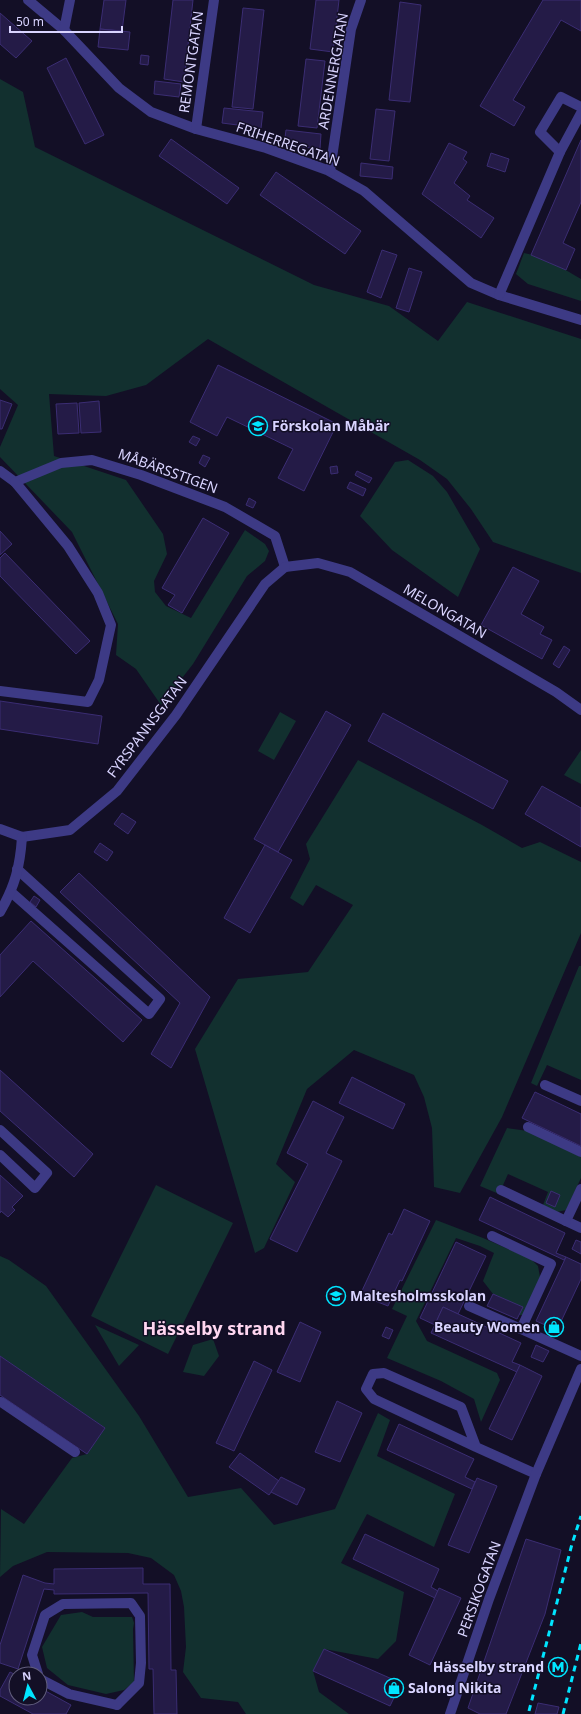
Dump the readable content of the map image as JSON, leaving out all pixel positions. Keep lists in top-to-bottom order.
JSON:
{
  "streets": {
    "street": [
      "REMONTGATAN",
      "ARDENNERGATAN",
      "FRIHERREGATAN",
      "MÅBÄRSSTIGEN",
      "MELONGATAN",
      "FYRSPANNSGATAN",
      "PERSIKOGATAN"
    ]
  },
  "crossings": [
    ["REMONTGATAN", "FRIHERREGATAN"],
    ["ARDENNERGATAN", "FRIHERREGATAN"],
    ["MÅBÄRSSTIGEN", "MELONGATAN"],
    ["MÅBÄRSSTIGEN", "FYRSPANNSGATAN"],
    ["MELONGATAN", "FYRSPANNSGATAN"]
  ],
  "districts": ["Hässelby strand"],
  "places": {
    "school or university": ["Förskolan Måbär", "Maltesholmsskolan"],
    "shop": ["Beauty Women", "Salong Nikita"],
    "metro station": ["Hässelby strand"]
  },
  "scale_bar": "50 m",
  "north": "top"
}
